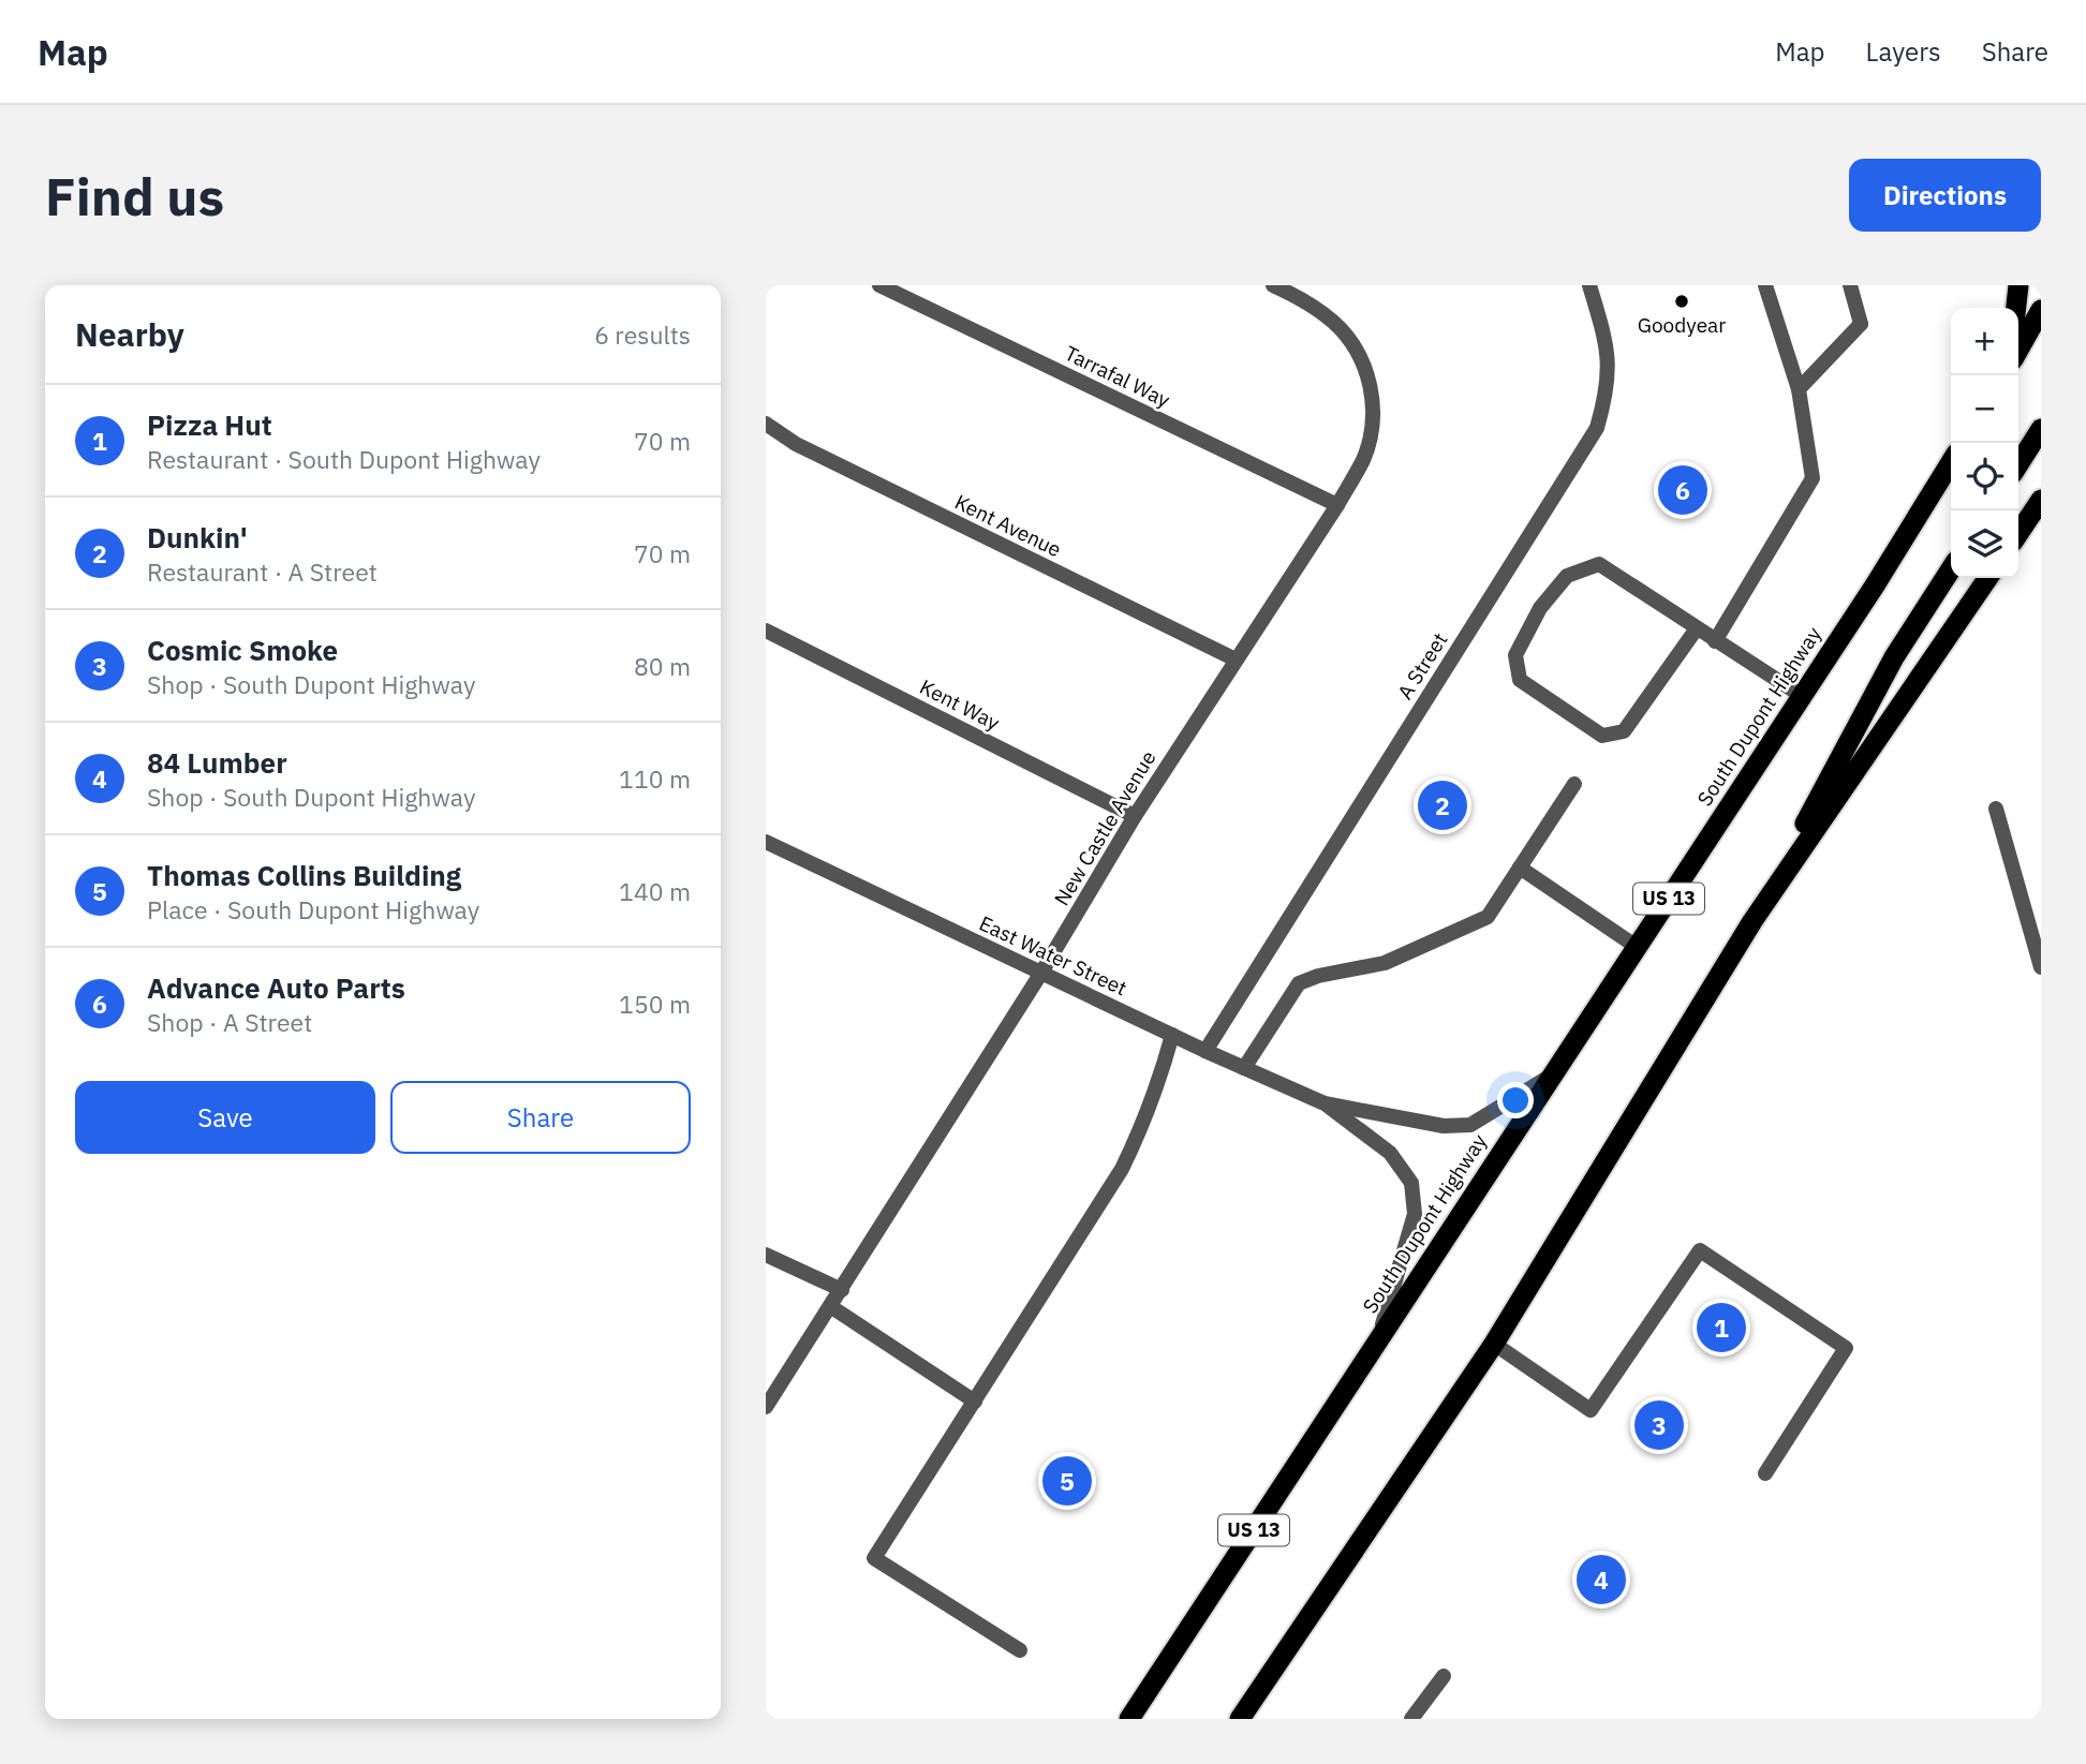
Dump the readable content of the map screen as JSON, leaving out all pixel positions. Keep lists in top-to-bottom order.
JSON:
{
  "streets": {
    "highway": ["South Dupont Highway", "US 13"],
    "street": [
      "Tarrafal Way",
      "Kent Avenue",
      "A Street",
      "Kent Way",
      "New Castle Avenue",
      "East Water Street"
    ]
  },
  "crossings": [
    ["Tarrafal Way", "New Castle Avenue"],
    ["Kent Avenue", "New Castle Avenue"],
    ["A Street", "East Water Street"],
    ["Kent Way", "New Castle Avenue"],
    ["South Dupont Highway", "East Water Street"],
    ["New Castle Avenue", "East Water Street"]
  ],
  "places": ["Goodyear"],
  "page": {
    "header": "Map",
    "nav": ["Map", "Layers", "Share"],
    "buttons": [
      "Directions",
      ["Save", "Share"]
    ],
    "title": "Find us",
    "heading": ["Nearby", "6 results"],
    "map_buttons": ["+", "−"],
    "list": [
      {
        "mark": "1",
        "name": "Pizza Hut",
        "note": "Restaurant · South Dupont Highway",
        "value": "70 m"
      },
      {
        "mark": "2",
        "name": "Dunkin'",
        "note": "Restaurant · A Street",
        "value": "70 m"
      },
      {
        "mark": "3",
        "name": "Cosmic Smoke",
        "note": "Shop · South Dupont Highway",
        "value": "80 m"
      },
      {
        "mark": "4",
        "name": "84 Lumber",
        "note": "Shop · South Dupont Highway",
        "value": "110 m"
      },
      {
        "mark": "5",
        "name": "Thomas Collins Building",
        "note": "Place · South Dupont Highway",
        "value": "140 m"
      },
      {
        "mark": "6",
        "name": "Advance Auto Parts",
        "note": "Shop · A Street",
        "value": "150 m"
      }
    ],
    "pins": [
      "6",
      "2",
      "1",
      "3",
      "5",
      "4"
    ]
  }
}
